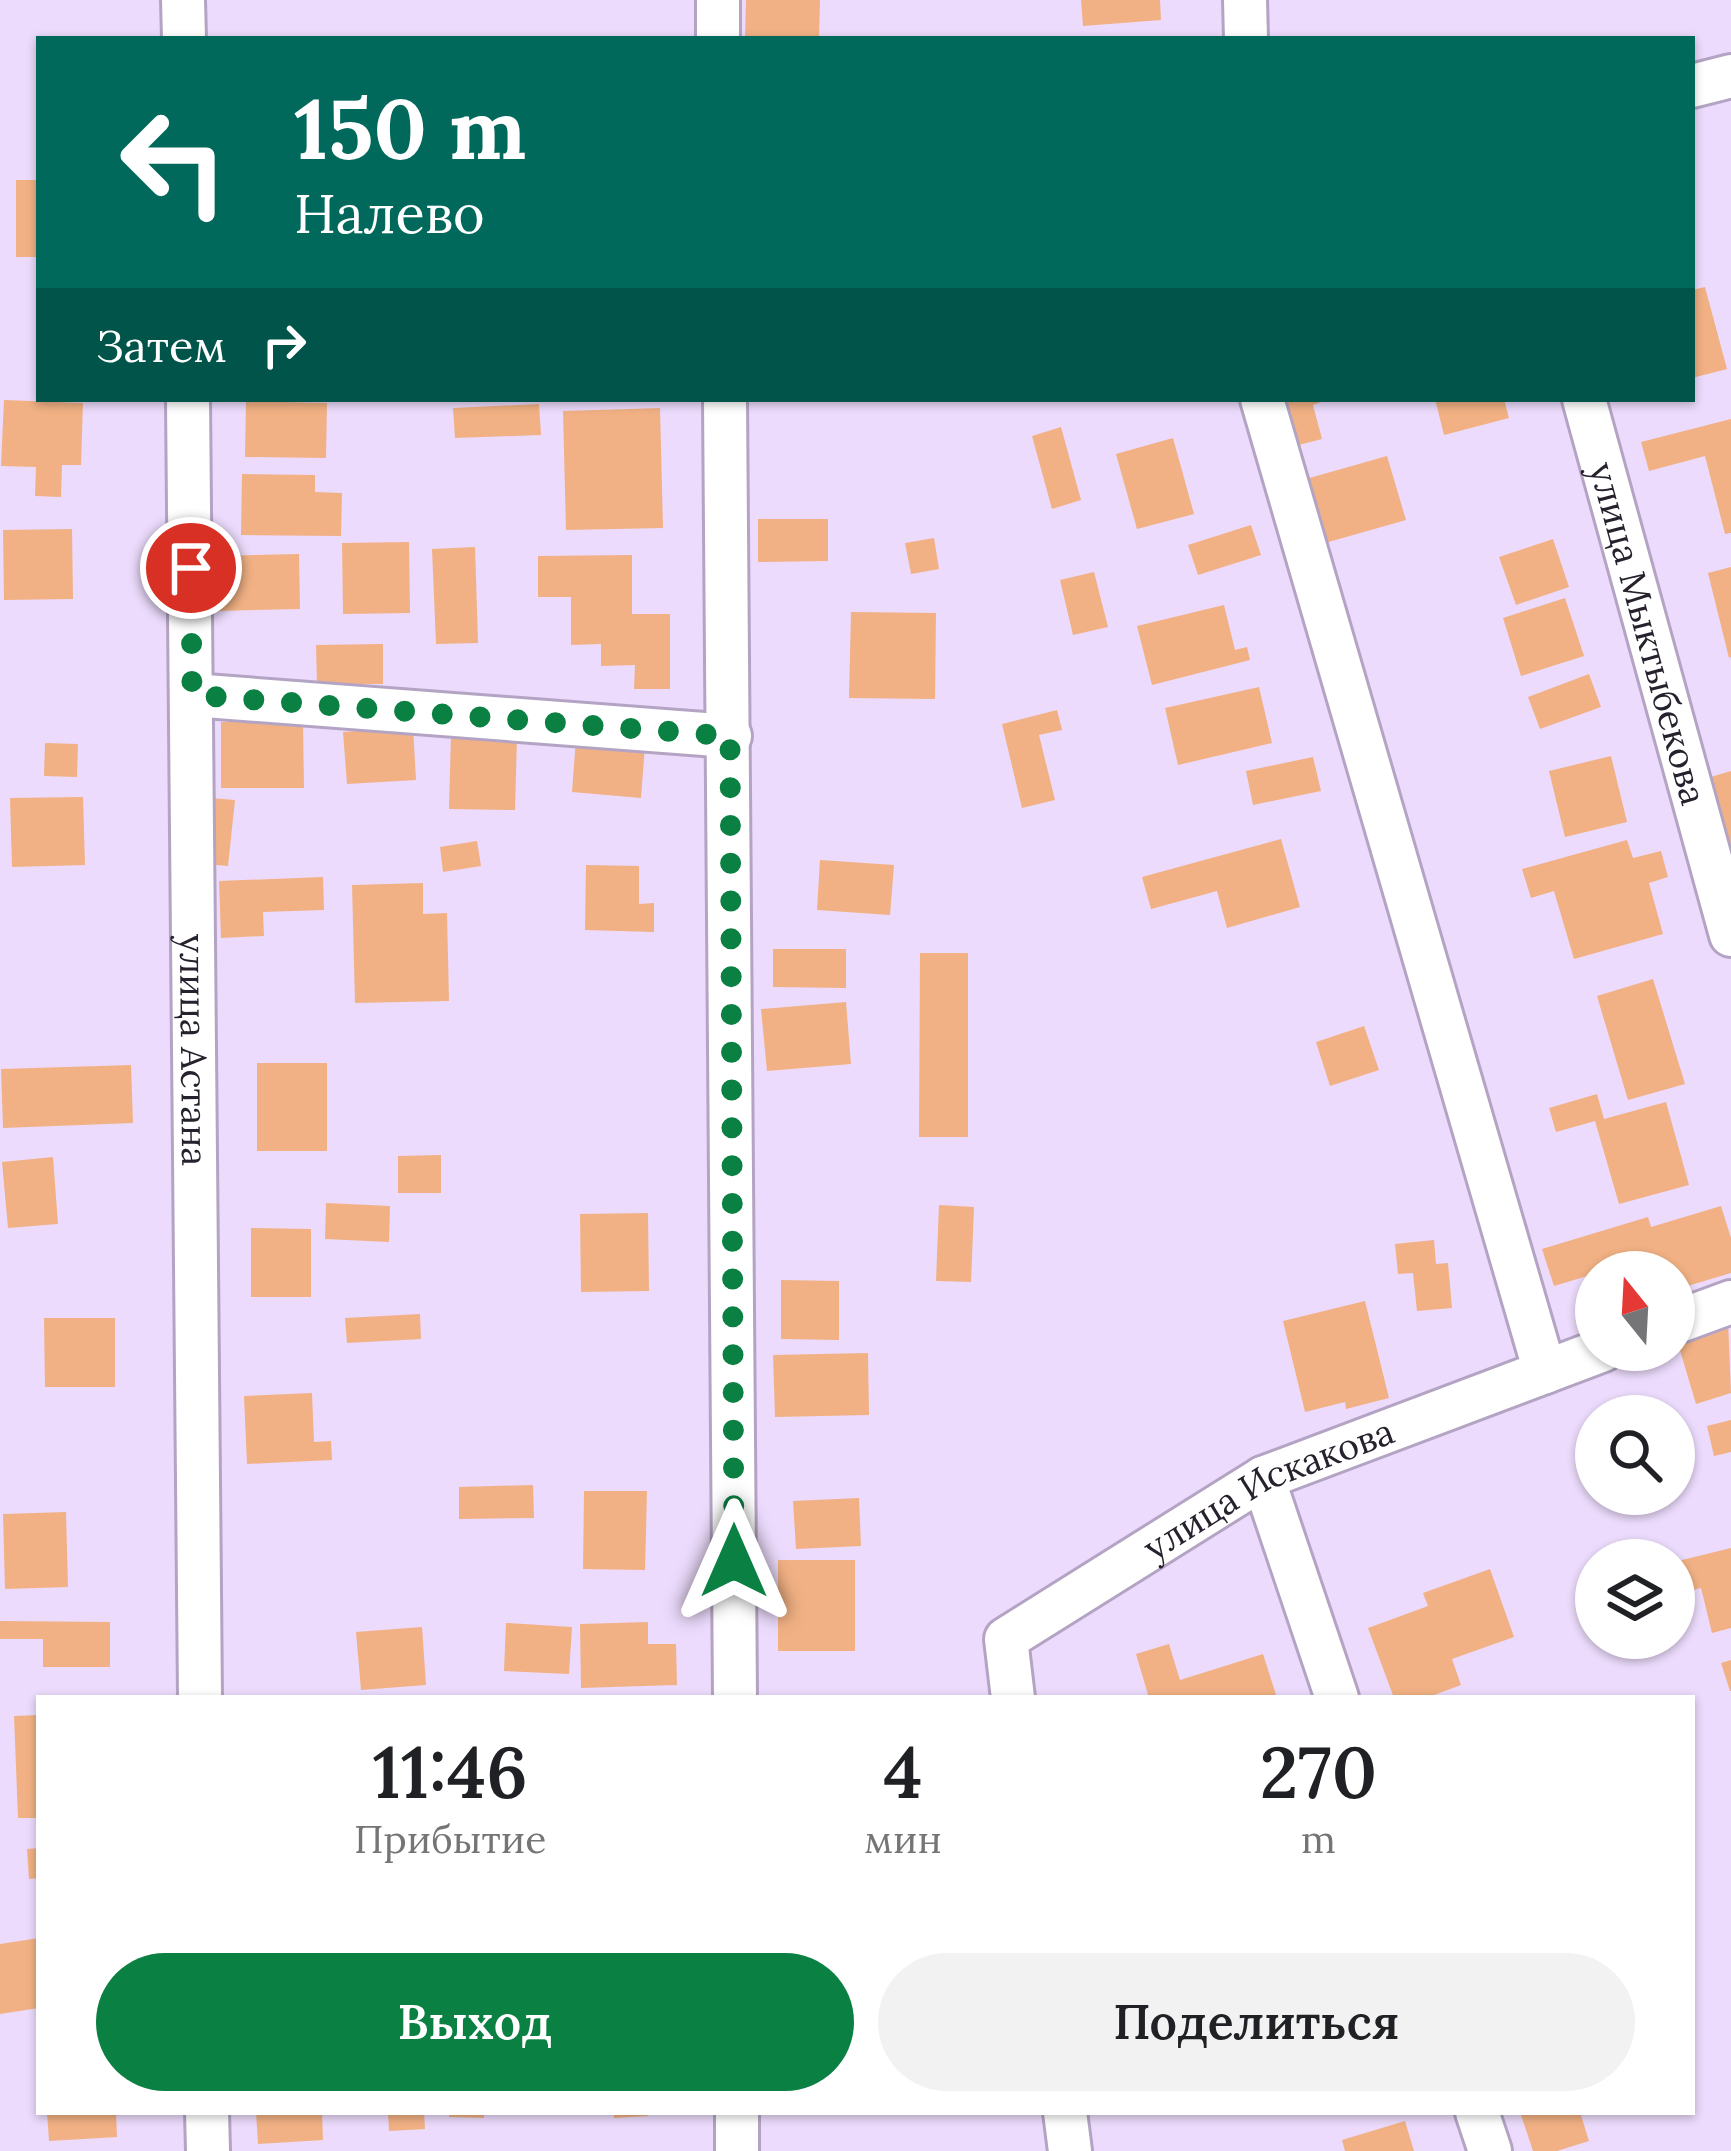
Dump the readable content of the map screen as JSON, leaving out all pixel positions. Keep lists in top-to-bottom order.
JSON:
{
  "streets": {
    "street": ["улица Мыктыбекова", "улица Астана", "улица Искакова"]
  },
  "north": "top",
  "page": {
    "turn": ["150 m", "Налево"],
    "then": "Затем",
    "eta": [
      "11:46",
      "Прибытие",
      "4",
      "мин",
      "270",
      "m"
    ],
    "buttons": ["Выход", "Поделиться"]
  }
}
